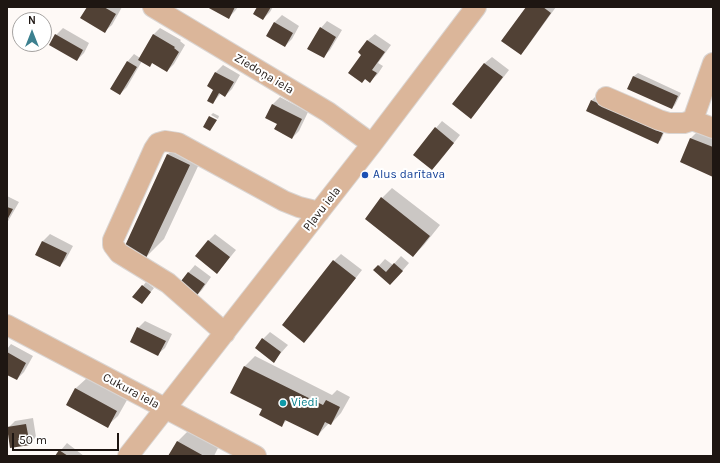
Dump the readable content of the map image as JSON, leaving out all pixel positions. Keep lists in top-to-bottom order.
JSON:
{
  "streets": {
    "street": ["Ziedoņa iela", "Pļavu iela", "Cukura iela"]
  },
  "crossings": [
    ["Ziedoņa iela", "Pļavu iela"],
    ["Pļavu iela", "Cukura iela"]
  ],
  "places": ["Alus darītava", "Viedi"],
  "scale_bar": "50 m",
  "north": "top"
}
